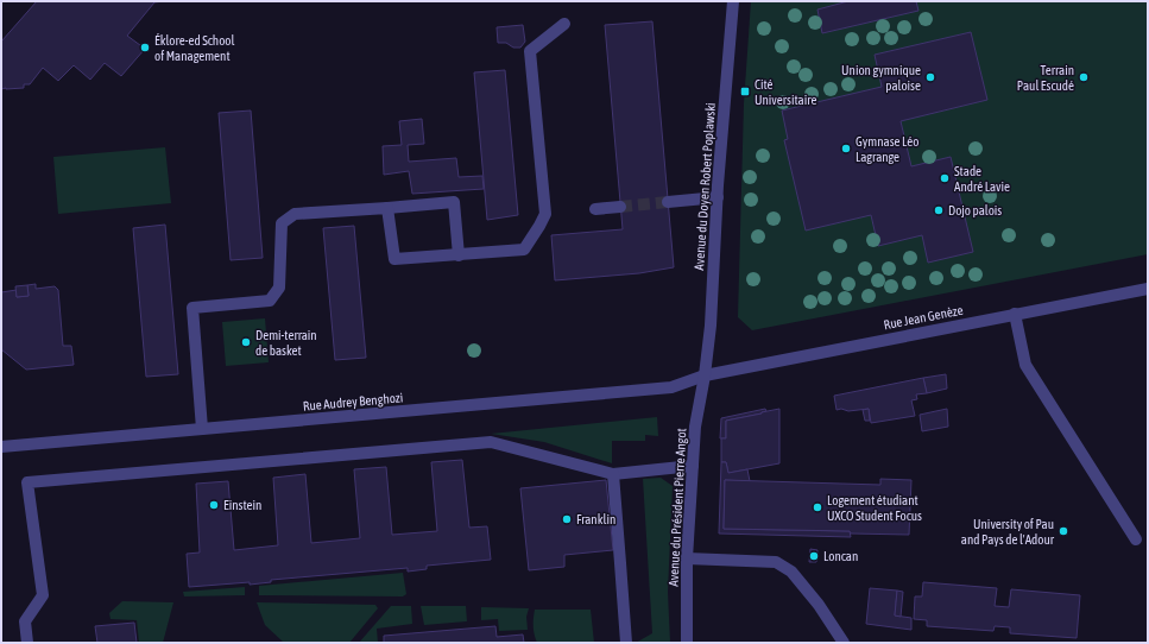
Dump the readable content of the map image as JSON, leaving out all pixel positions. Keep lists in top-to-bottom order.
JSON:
{
  "streets": {
    "street": [
      "Avenue du Doyen Robert Poplawski",
      "Rue Jean Genèze",
      "Rue Audrey Benghozi",
      "Avenue du Président Pierre Angot"
    ]
  },
  "crossings": [
    ["Avenue du Doyen Robert Poplawski", "Rue Jean Genèze"],
    ["Avenue du Doyen Robert Poplawski", "Rue Audrey Benghozi"],
    ["Avenue du Doyen Robert Poplawski", "Avenue du Président Pierre Angot"],
    ["Rue Jean Genèze", "Rue Audrey Benghozi"],
    ["Rue Jean Genèze", "Avenue du Président Pierre Angot"],
    ["Rue Audrey Benghozi", "Avenue du Président Pierre Angot"]
  ],
  "places": {
    "other": [
      "Éklore-ed School of Management",
      "Union gymnique paloise",
      "Terrain Paul Escudé",
      "Gymnase Léo Lagrange",
      "Stade André Lavie",
      "Dojo palois",
      "Demi-terrain de basket",
      "Einstein",
      "Logement étudiant UXCO Student Focus",
      "Franklin",
      "University of Pau and Pays de l'Adour",
      "Loncan"
    ],
    "transit": ["Cité Universitaire"]
  }
}
